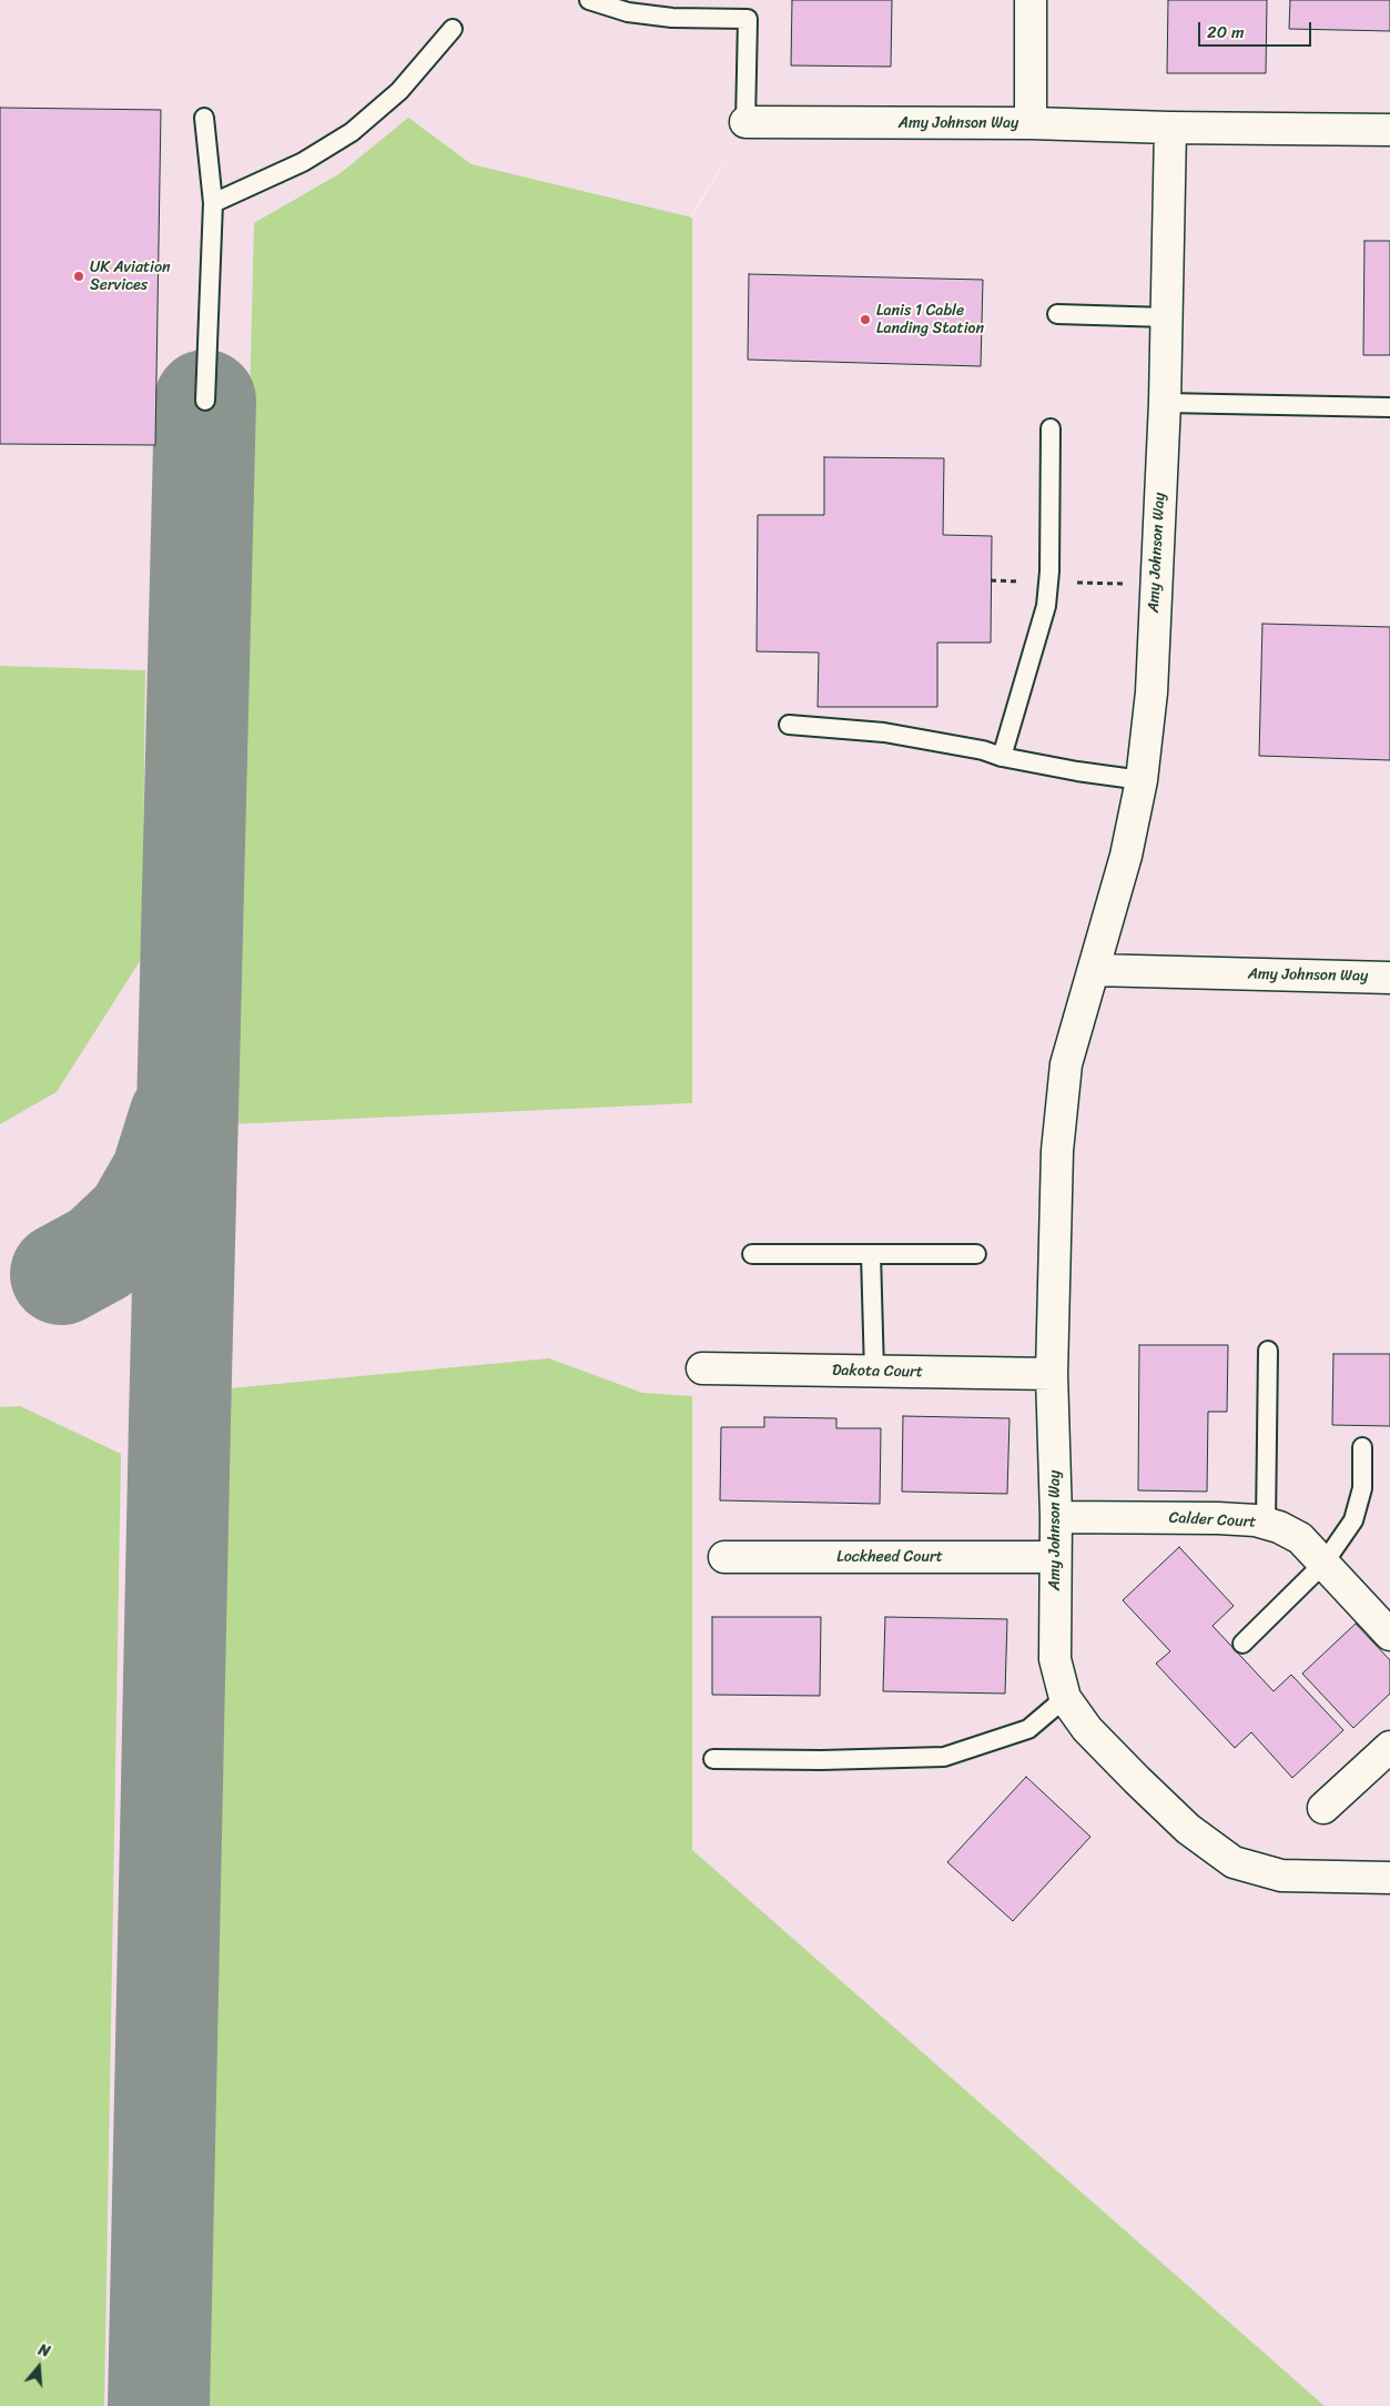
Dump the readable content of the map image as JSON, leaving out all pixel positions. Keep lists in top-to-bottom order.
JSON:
{
  "streets": {
    "street": [
      "Amy Johnson Way",
      "Dakota Court",
      "Calder Court",
      "Lockheed Court"
    ]
  },
  "crossings": [
    ["Amy Johnson Way", "Dakota Court"],
    ["Amy Johnson Way", "Calder Court"],
    ["Amy Johnson Way", "Lockheed Court"]
  ],
  "places": ["UK Aviation Services", "Lanis 1 Cable Landing Station"],
  "scale_bar": "20 m",
  "north": "top"
}
